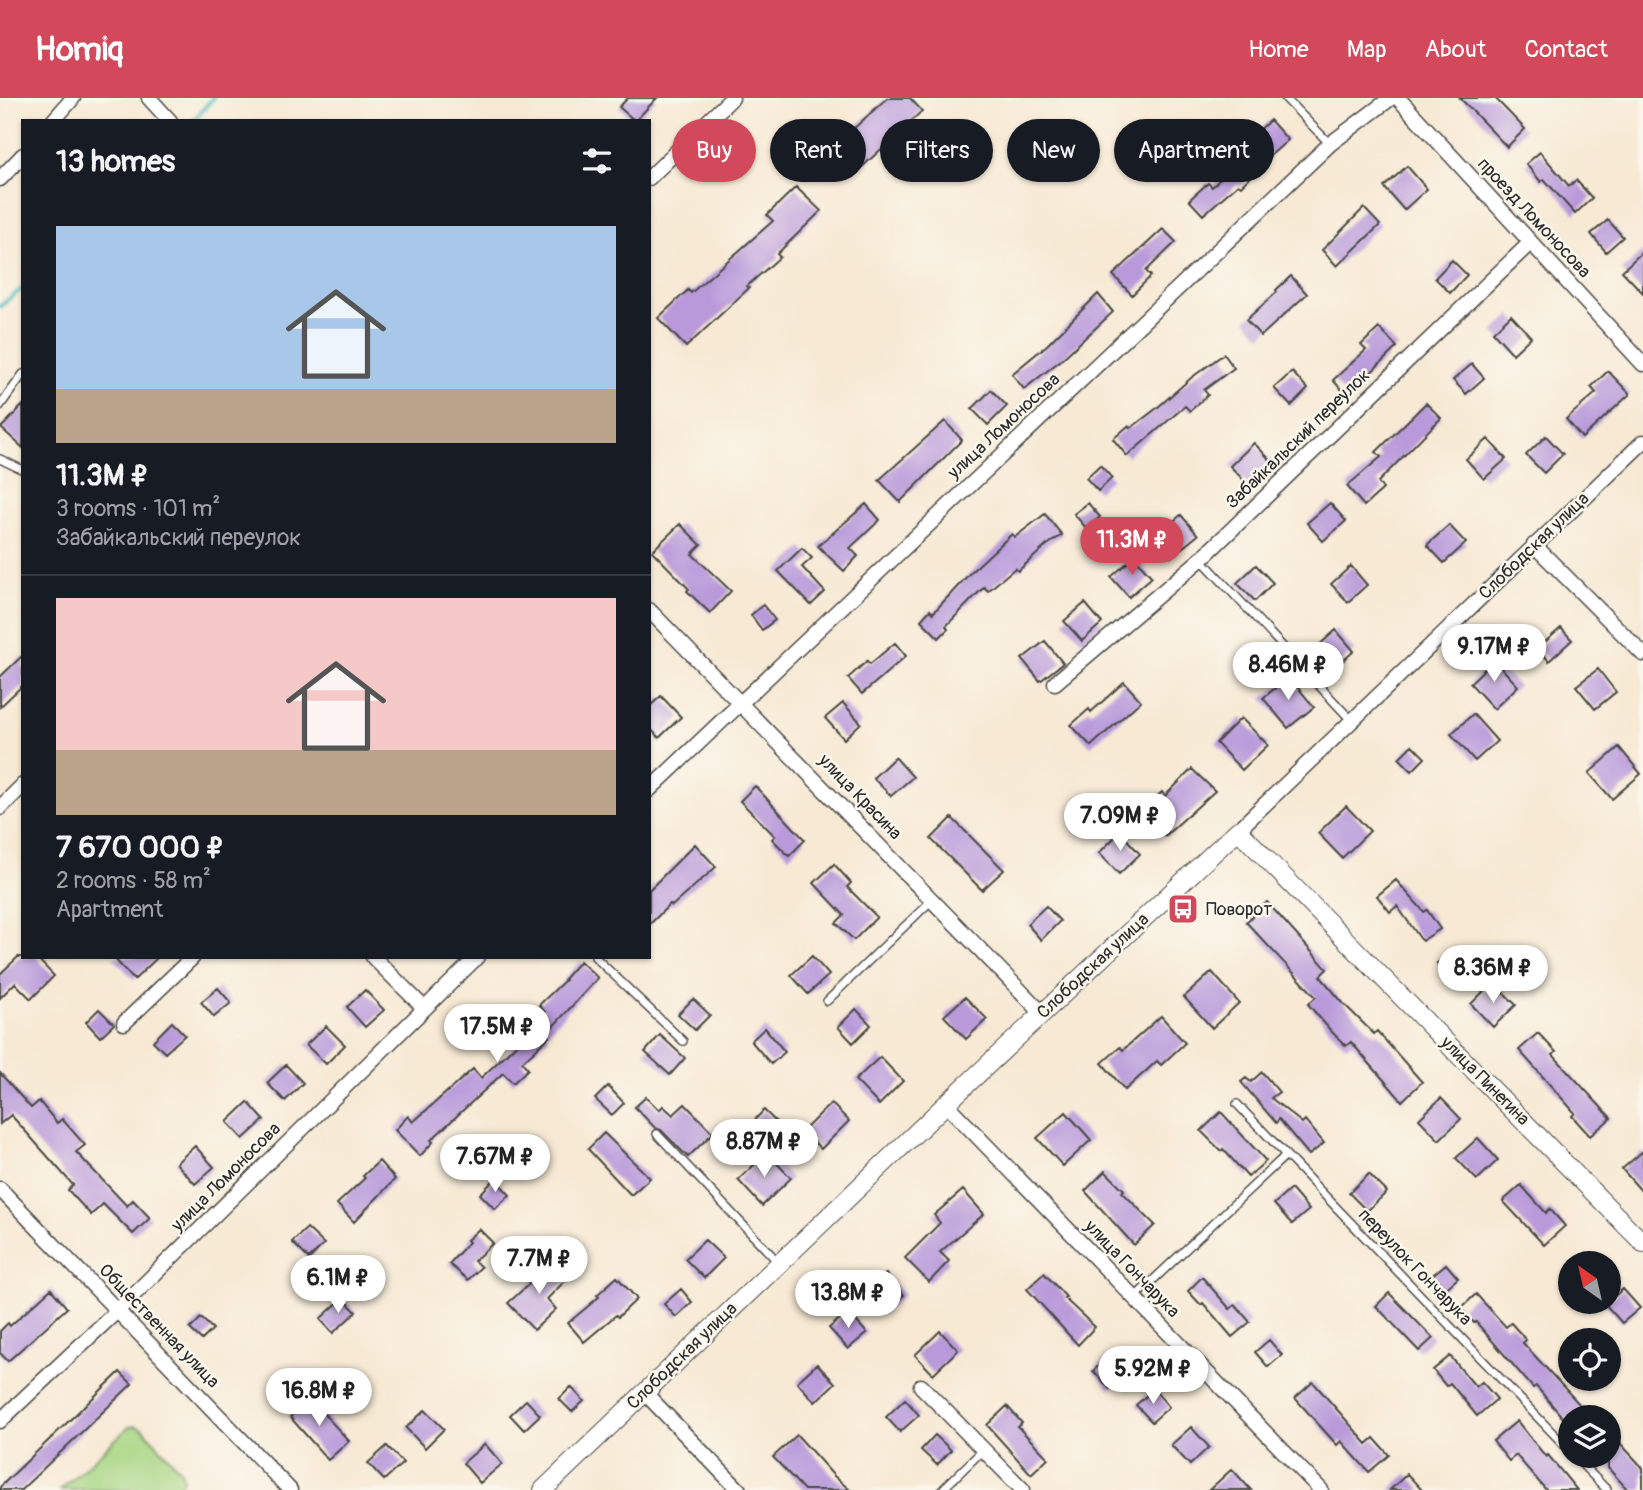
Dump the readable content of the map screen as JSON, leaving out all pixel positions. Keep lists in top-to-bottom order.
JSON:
{
  "streets": {
    "street": [
      "проезд Ломоносова",
      "улица Ломоносова",
      "Забайкальский переулок",
      "Слободская улица",
      "улица Красина",
      "улица Пинегина",
      "улица Гончарука",
      "Общественная улица"
    ],
    "lane": ["переулок Гончарука"]
  },
  "crossings": [
    ["проезд Ломоносова", "Забайкальский переулок"],
    ["улица Ломоносова", "улица Красина"],
    ["улица Ломоносова", "Общественная улица"],
    ["Слободская улица", "улица Красина"],
    ["Слободская улица", "улица Пинегина"],
    ["Слободская улица", "улица Гончарука"]
  ],
  "places": {
    "bus stop": ["Поворот"]
  },
  "north": "top left",
  "page": {
    "header": "Homiq",
    "nav": [
      "Home",
      "Map",
      "About",
      "Contact"
    ],
    "chip": [
      "Buy",
      "Rent",
      "Filters",
      "New",
      "Apartment"
    ],
    "heading": "13 homes",
    "list": [
      {
        "name": "11.3M ₽",
        "note": "3 rooms · 101 m² · Забайкальский переулок"
      },
      {
        "name": "7 670 000 ₽",
        "note": "2 rooms · 58 m² · Apartment"
      }
    ],
    "price": [
      "11.3M ₽",
      "9.17M ₽",
      "8.46M ₽",
      "7.09M ₽",
      "8.36M ₽",
      "17.5M ₽",
      "8.87M ₽",
      "7.67M ₽",
      "7.7M ₽",
      "6.1M ₽",
      "13.8M ₽",
      "5.92M ₽",
      "16.8M ₽"
    ]
  }
}
